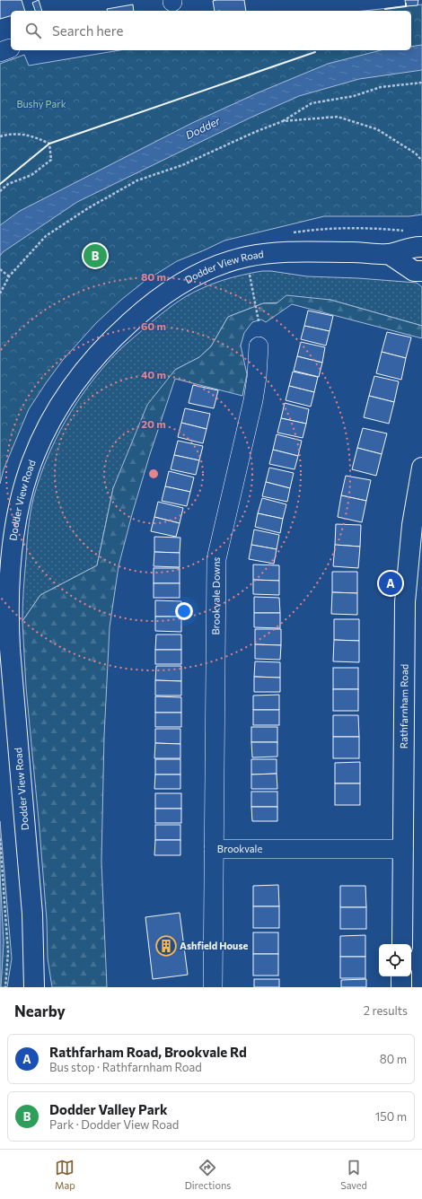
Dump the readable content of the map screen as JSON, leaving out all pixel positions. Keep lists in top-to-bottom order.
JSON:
{
  "streets": {
    "main road": ["Dodder View Road", "Rathfarnham Road"],
    "street": ["Brookvale Downs", "Brookvale"]
  },
  "crossings": [
    ["Brookvale Downs", "Brookvale"],
    ["Rathfarnham Road", "Brookvale"]
  ],
  "water": ["Dodder"],
  "parks": ["Bushy Park"],
  "places": {
    "building": ["Ashfield House"]
  },
  "page": {
    "search": "Search here",
    "pins": ["B", "A"],
    "heading": ["Nearby", "2 results"],
    "list": [
      {
        "mark": "A",
        "name": "Rathfarham Road, Brookvale Rd",
        "note": "Bus stop · Rathfarnham Road",
        "value": "80 m"
      },
      {
        "mark": "B",
        "name": "Dodder Valley Park",
        "note": "Park · Dodder View Road",
        "value": "150 m"
      }
    ],
    "nav": ["Map", "Directions", "Saved"]
  },
  "rings": [
    "80 m",
    "60 m",
    "40 m",
    "20 m"
  ]
}
